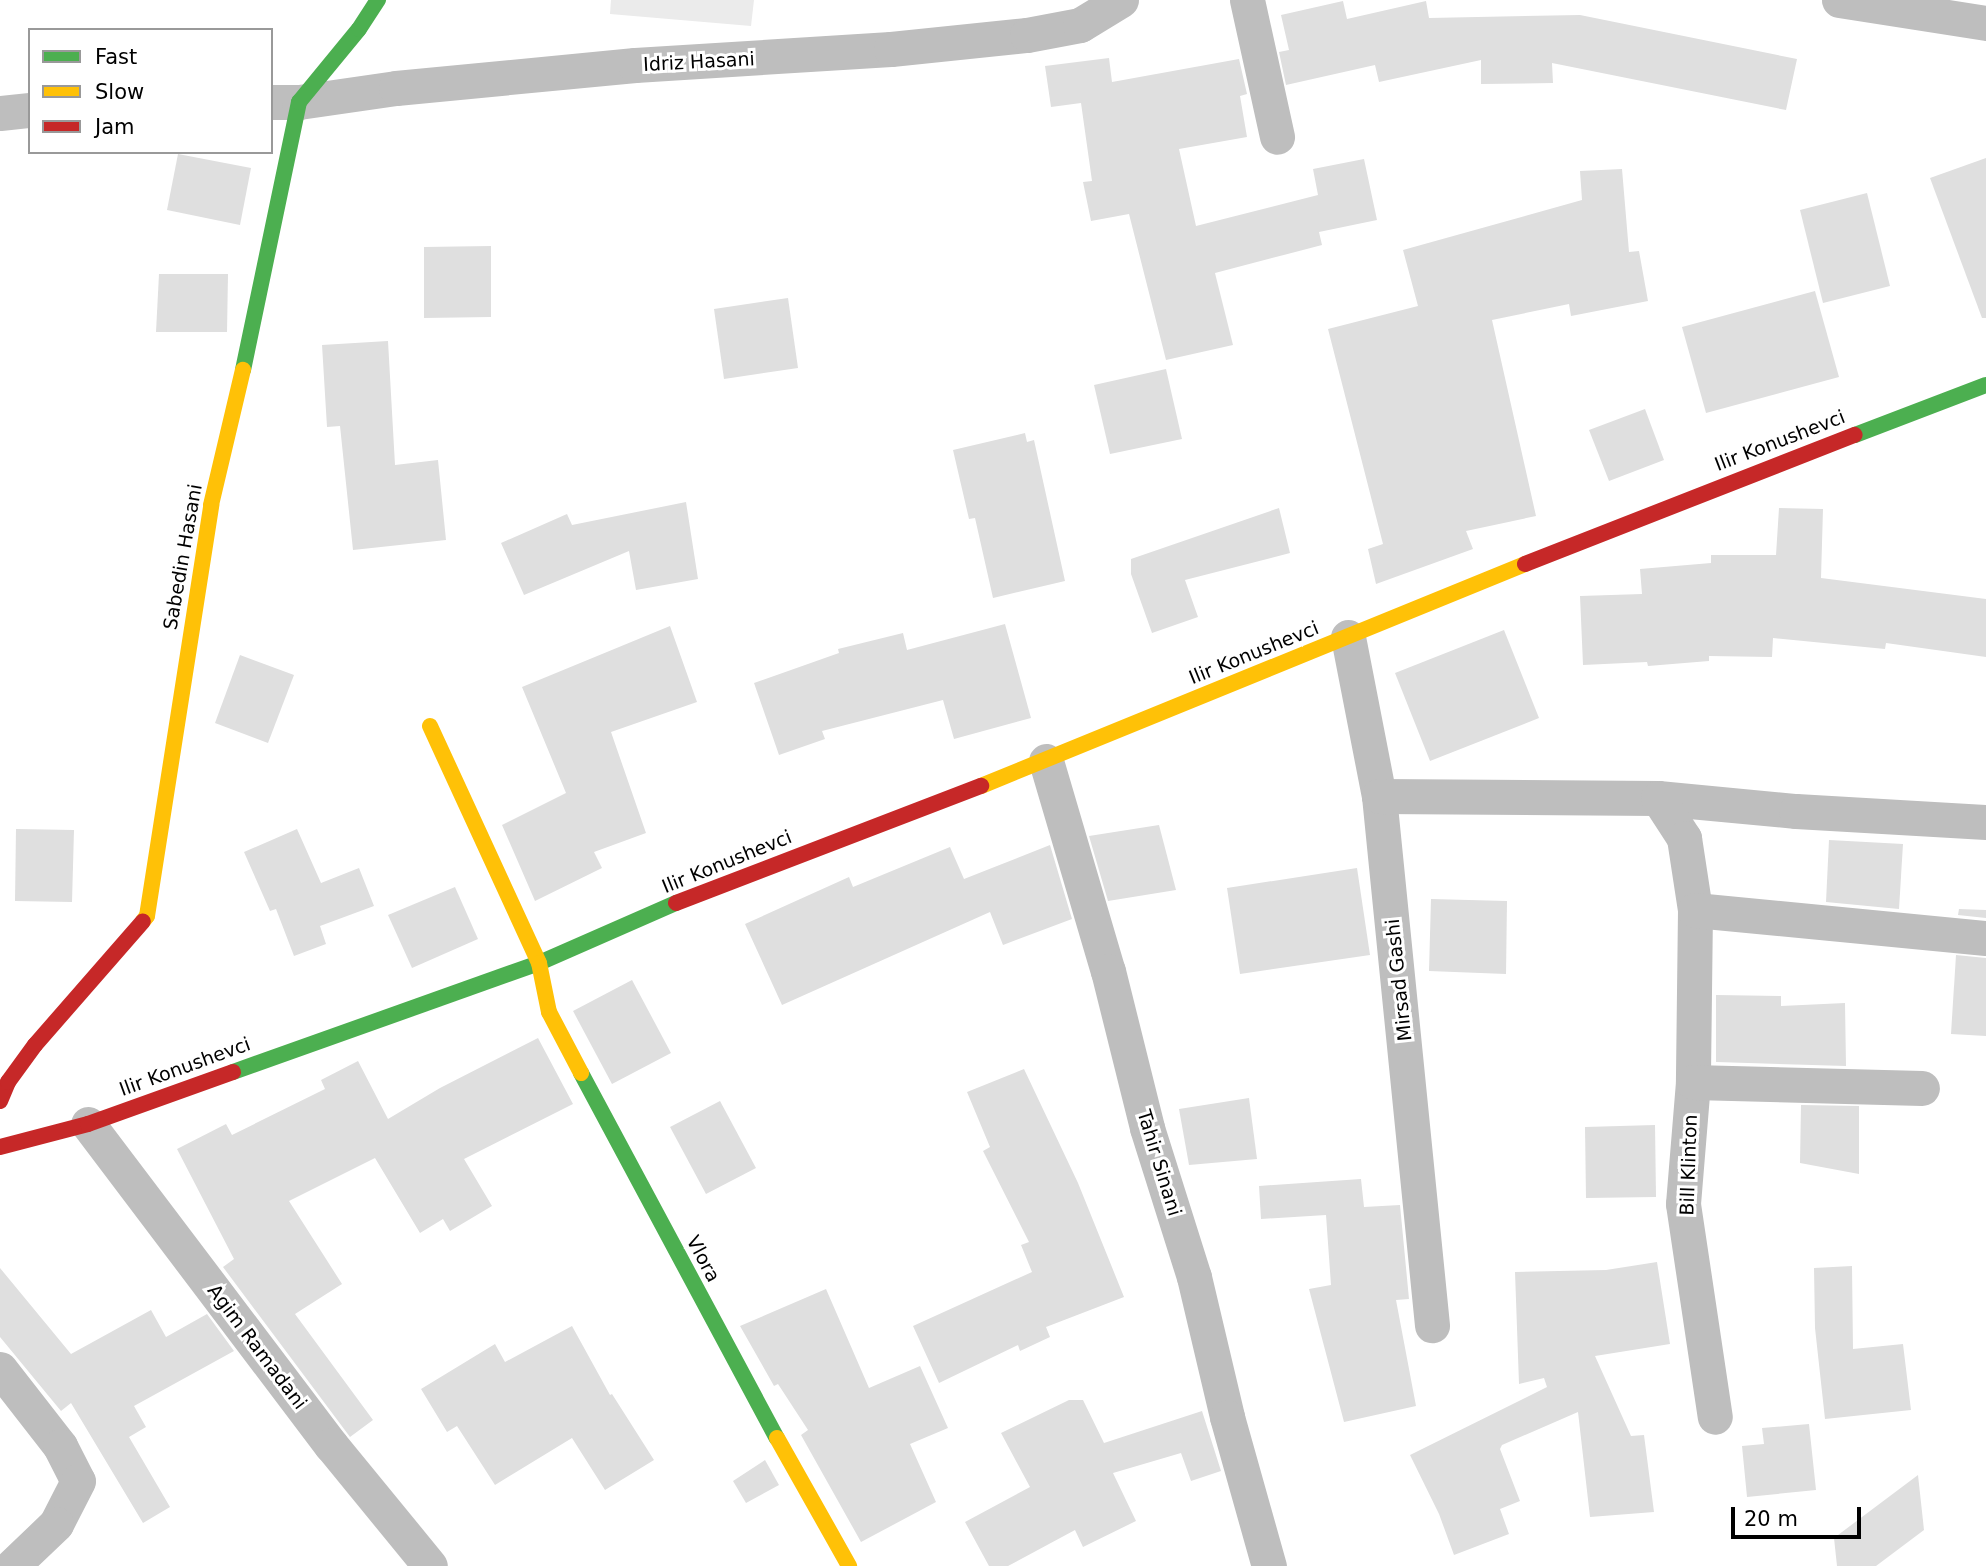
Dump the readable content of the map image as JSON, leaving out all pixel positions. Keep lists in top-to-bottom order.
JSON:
{
  "streets": {
    "street": [
      "Idriz Hasani",
      "Ilir Konushevci",
      "Sabedin Hasani",
      "Mirsad Gashi",
      "Tahir Sinani",
      "Bill Klinton",
      "Vlora",
      "Agim Ramadani"
    ]
  },
  "crossings": [
    ["Idriz Hasani", "Sabedin Hasani"],
    ["Ilir Konushevci", "Mirsad Gashi"],
    ["Ilir Konushevci", "Tahir Sinani"],
    ["Ilir Konushevci", "Vlora"],
    ["Ilir Konushevci", "Agim Ramadani"]
  ],
  "legend": ["Fast", "Slow", "Jam"],
  "scale_bar": "20 m"
}
